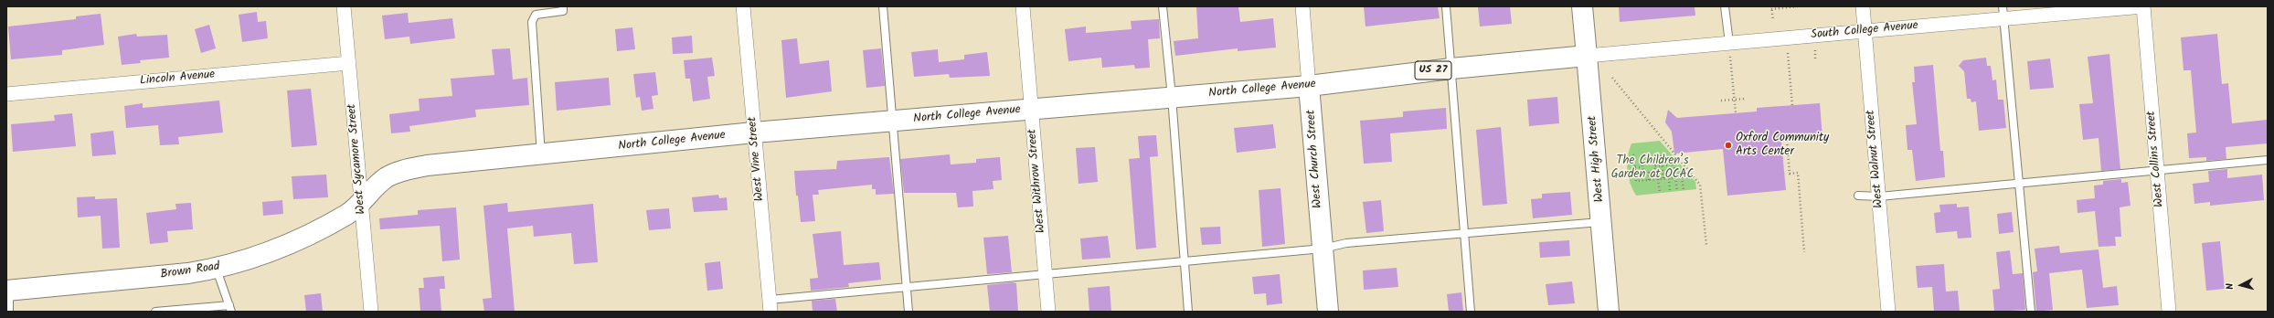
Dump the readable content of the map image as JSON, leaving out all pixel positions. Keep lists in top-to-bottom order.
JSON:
{
  "streets": {
    "main road": [
      "US 27",
      "North College Avenue",
      "West Church Street",
      "West High Street",
      "Brown Road"
    ],
    "street": [
      "South College Avenue",
      "Lincoln Avenue",
      "West Sycamore Street",
      "West Vine Street",
      "West Walnut Street",
      "West Collins Street",
      "West Withrow Street"
    ]
  },
  "crossings": [
    ["South College Avenue", "North College Avenue"],
    ["South College Avenue", "West High Street"],
    ["South College Avenue", "West Walnut Street"],
    ["South College Avenue", "West Collins Street"],
    ["Lincoln Avenue", "West Sycamore Street"],
    ["North College Avenue", "West Sycamore Street"],
    ["North College Avenue", "West Vine Street"],
    ["North College Avenue", "West Church Street"],
    ["North College Avenue", "West High Street"],
    ["North College Avenue", "West Withrow Street"],
    ["North College Avenue", "Brown Road"],
    ["West Sycamore Street", "Brown Road"]
  ],
  "parks": ["The Children’s Garden at OCAC"],
  "places": ["Oxford Community Arts Center"],
  "north": "left"
}
